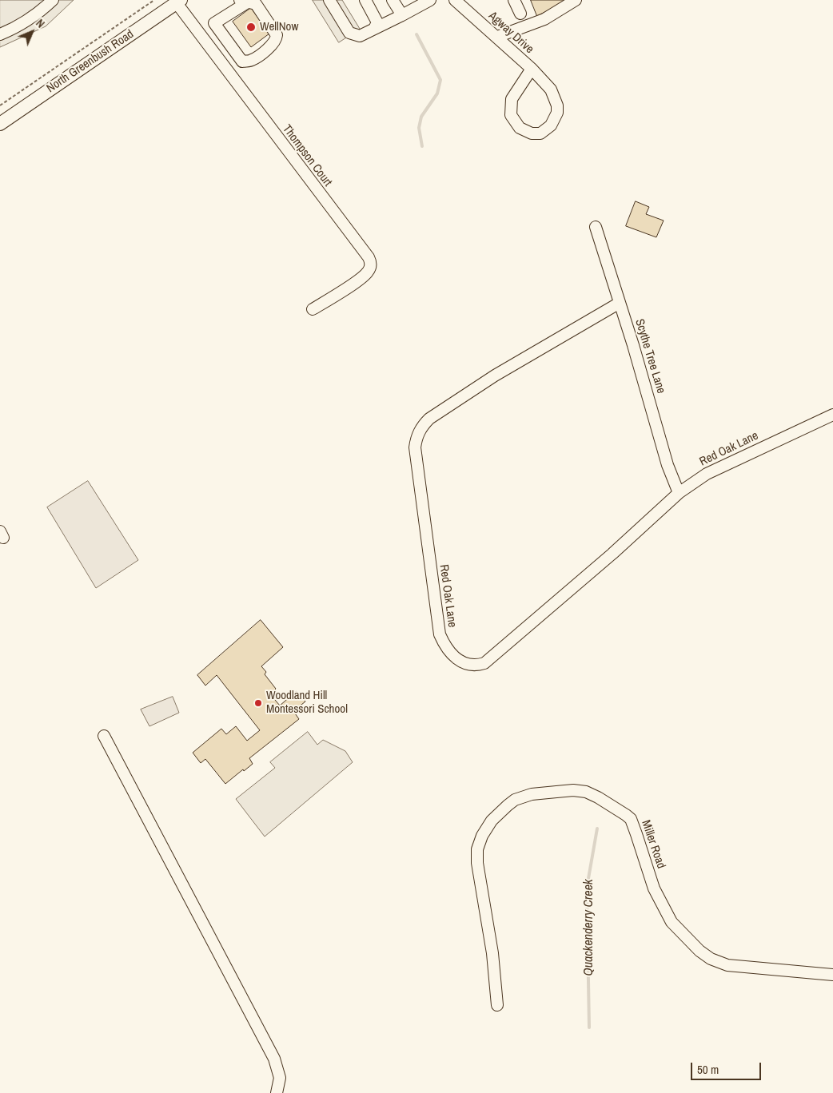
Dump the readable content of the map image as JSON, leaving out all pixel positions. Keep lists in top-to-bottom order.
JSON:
{
  "streets": {
    "main road": ["North Greenbush Road"],
    "street": [
      "Agway Drive",
      "Thompson Court",
      "Scythe Tree Lane",
      "Red Oak Lane",
      "Miller Road"
    ]
  },
  "crossings": [
    ["North Greenbush Road", "Thompson Court"],
    ["Scythe Tree Lane", "Red Oak Lane"]
  ],
  "water": ["Quackenderry Creek"],
  "places": ["WellNow", "Woodland Hill Montessori School"],
  "scale_bar": "50 m",
  "north": "top right"
}
